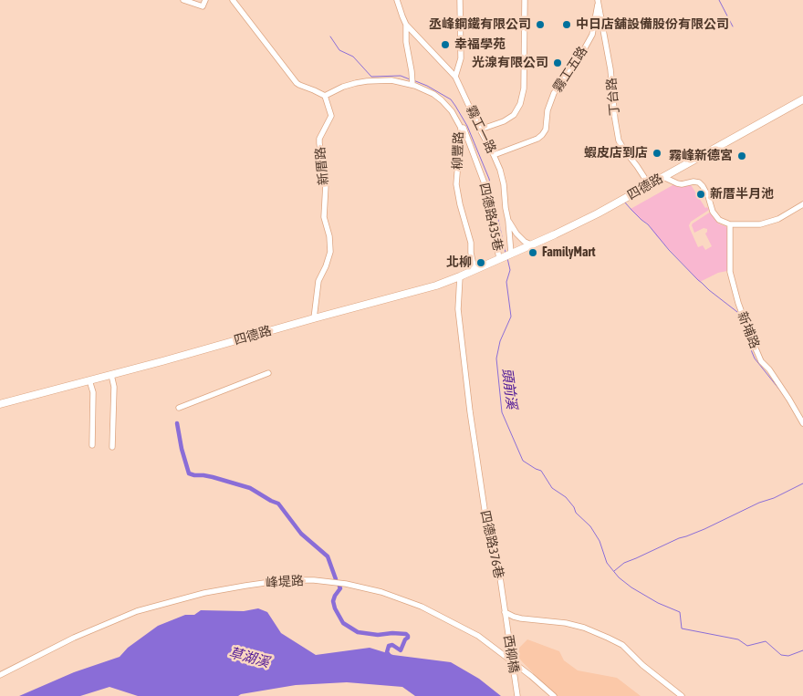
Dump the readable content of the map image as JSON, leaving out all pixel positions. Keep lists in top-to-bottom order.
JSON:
{
  "streets": {
    "main road": ["四德路"],
    "street": [
      "霧工五路",
      "丁台路",
      "霧工一路",
      "柳豐路",
      "新厝路",
      "四德路435巷",
      "新埔路",
      "四德路376巷",
      "峰堤路",
      "西柳橋"
    ]
  },
  "crossings": [
    ["霧工五路", "丁台路"],
    ["霧工五路", "霧工一路"],
    ["丁台路", "四德路"],
    ["霧工一路", "四德路"],
    ["霧工一路", "四德路435巷"],
    ["柳豐路", "新厝路"],
    ["柳豐路", "四德路"],
    ["柳豐路", "四德路435巷"],
    ["新厝路", "四德路"],
    ["四德路", "四德路435巷"],
    ["四德路", "四德路376巷"],
    ["四德路376巷", "西柳橋"],
    ["峰堤路", "西柳橋"]
  ],
  "water": ["頭前溪", "草湖溪"],
  "places": [
    "丞峰鋼鐵有限公司",
    "中日店舖設備股份有限公司",
    "幸福學苑",
    "光湶有限公司",
    "蝦皮店到店",
    "霧峰新德宮",
    "新厝半月池",
    "FamilyMart",
    "北柳"
  ]
}
